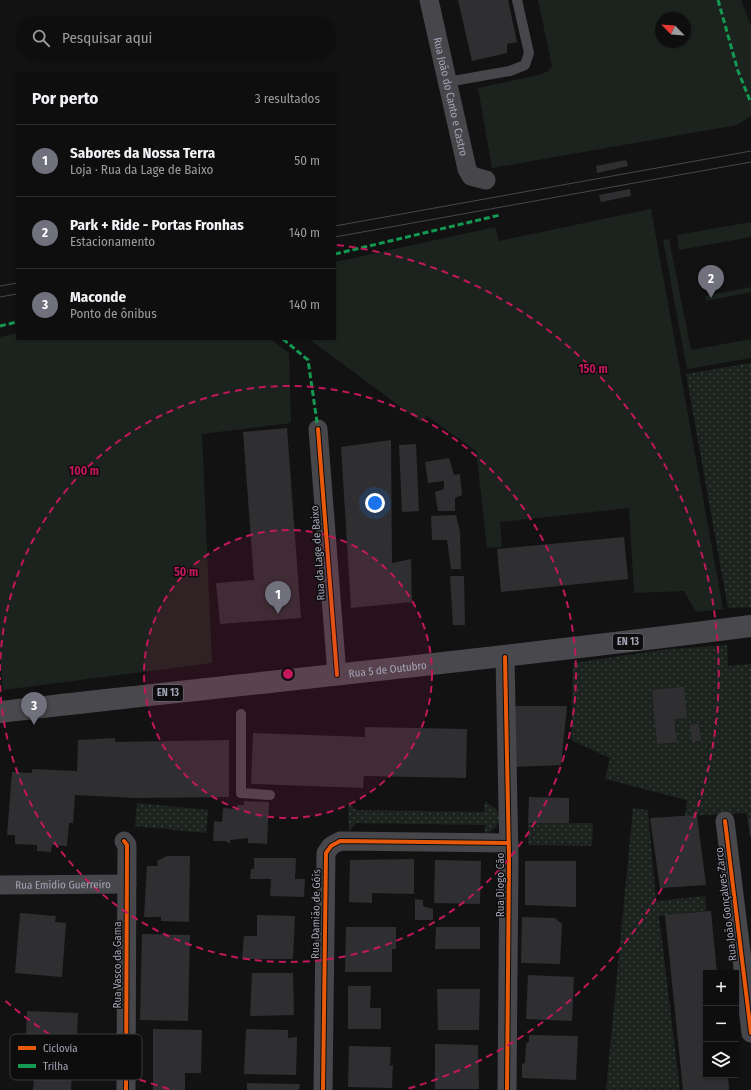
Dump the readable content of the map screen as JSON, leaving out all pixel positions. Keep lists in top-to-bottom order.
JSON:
{
  "streets": {
    "main road": ["EN 13", "Rua 5 de Outubro"],
    "street": [
      "Rua João do Canto e Castro",
      "Rua da Lage de Baixo",
      "Rua Emídio Guerreiro",
      "Rua Diogo Cão",
      "Rua João Gonçalves Zarco",
      "Rua Damião de Góis",
      "Rua Vasco da Gama"
    ]
  },
  "crossings": [
    ["Rua da Lage de Baixo", "Rua 5 de Outubro"],
    ["Rua 5 de Outubro", "Rua Diogo Cão"],
    ["Rua Emídio Guerreiro", "Rua Vasco da Gama"],
    ["Rua Diogo Cão", "Rua Damião de Góis"]
  ],
  "legend": ["Ciclovia", "Trilha"],
  "north": "top left",
  "page": {
    "search": "Pesquisar aqui",
    "heading": ["Por perto", "3 resultados"],
    "list": [
      {
        "mark": "1",
        "name": "Sabores da Nossa Terra",
        "note": "Loja · Rua da Lage de Baixo",
        "value": "50 m"
      },
      {
        "mark": "2",
        "name": "Park + Ride - Portas Fronhas",
        "note": "Estacionamento",
        "value": "140 m"
      },
      {
        "mark": "3",
        "name": "Maconde",
        "note": "Ponto de ônibus",
        "value": "140 m"
      }
    ],
    "pins": ["2", "1", "3"],
    "map_buttons": ["+", "−"]
  },
  "rings": ["150 m", "100 m", "50 m"]
}
